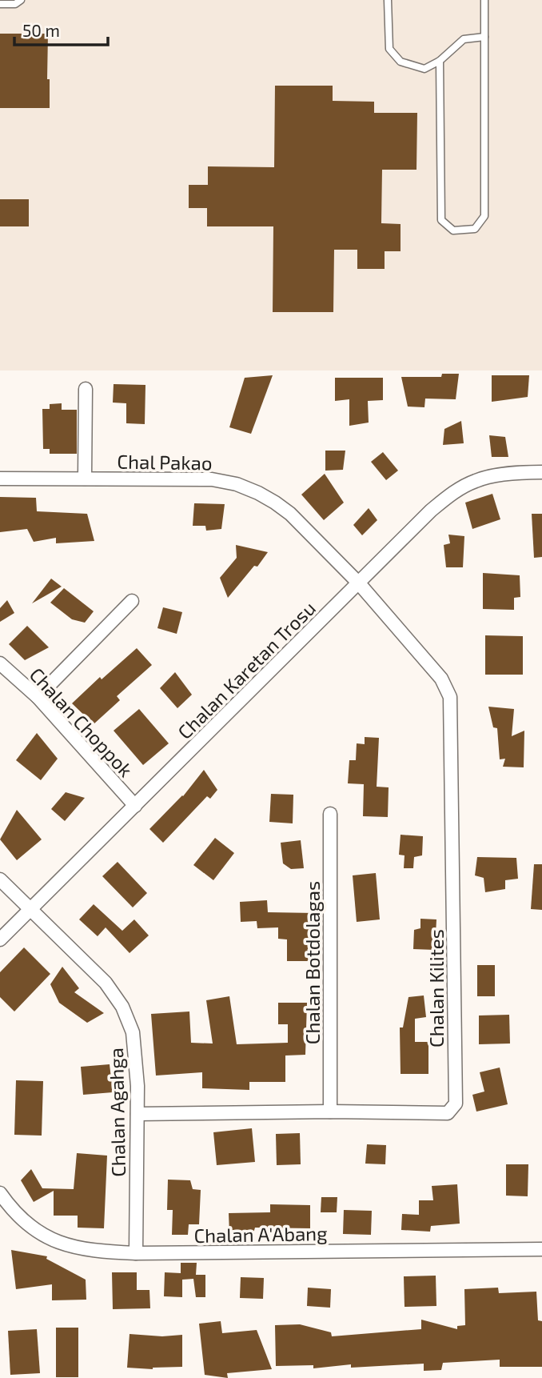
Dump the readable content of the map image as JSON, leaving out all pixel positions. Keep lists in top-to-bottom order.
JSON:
{
  "streets": {
    "street": [
      "Chal Pakao",
      "Chalan Karetan Trosu",
      "Chalan Choppok",
      "Chalan Botdolagas",
      "Chalan Kilites",
      "Chalan Agahga",
      "Chalan A'Abang"
    ]
  },
  "crossings": [
    ["Chal Pakao", "Chalan Karetan Trosu"],
    ["Chal Pakao", "Chalan Kilites"],
    ["Chalan Karetan Trosu", "Chalan Choppok"],
    ["Chalan Karetan Trosu", "Chalan Kilites"],
    ["Chalan Karetan Trosu", "Chalan Agahga"],
    ["Chalan Botdolagas", "Chalan Kilites"],
    ["Chalan Kilites", "Chalan Agahga"],
    ["Chalan Agahga", "Chalan A'Abang"]
  ],
  "scale_bar": "50 m"
}
